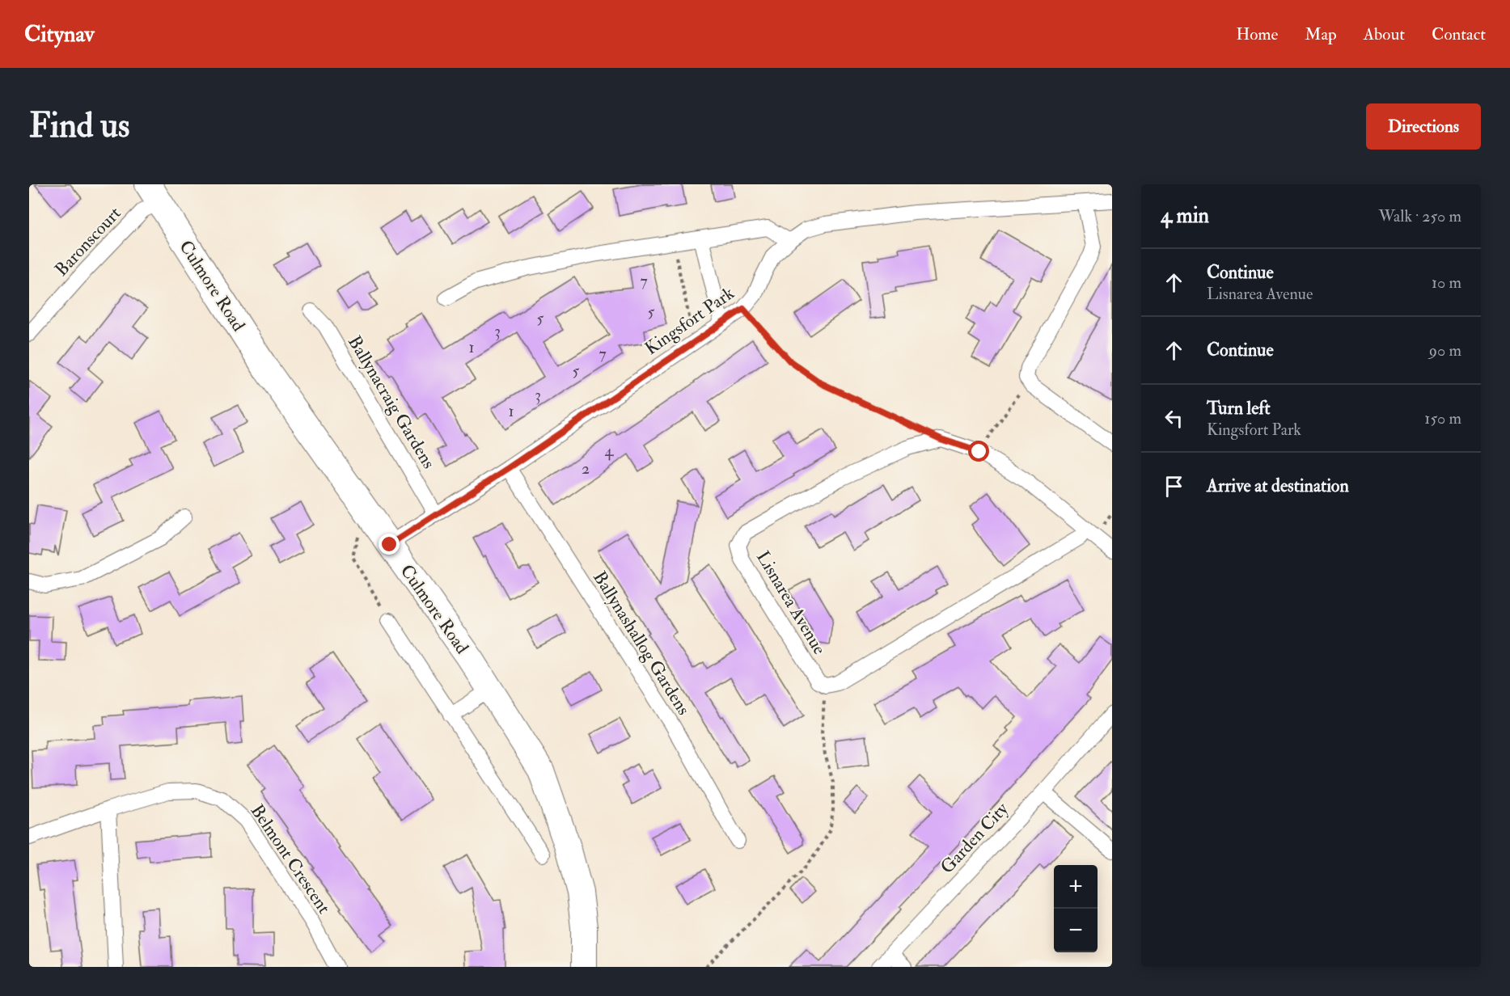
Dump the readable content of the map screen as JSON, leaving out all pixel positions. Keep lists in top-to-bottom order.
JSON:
{
  "streets": {
    "highway": ["Culmore Road"],
    "street": [
      "Baronscourt",
      "Kingsfort Park",
      "Ballynacraig Gardens",
      "Lisnarea Avenue",
      "Ballynashallog Gardens",
      "Garden City",
      "Belmont Crescent"
    ]
  },
  "crossings": [
    ["Baronscourt", "Culmore Road"],
    ["Culmore Road", "Kingsfort Park"],
    ["Kingsfort Park", "Ballynacraig Gardens"],
    ["Kingsfort Park", "Ballynashallog Gardens"]
  ],
  "house_numbers": [
    "7",
    "5",
    "5",
    "3",
    "1",
    "7",
    "5",
    "3",
    "1",
    "4",
    "2"
  ],
  "page": {
    "header": "Citynav",
    "nav": [
      "Home",
      "Map",
      "About",
      "Contact"
    ],
    "buttons": "Directions",
    "title": "Find us",
    "heading": ["4 min", "Walk · 250 m"],
    "list": [
      ["Continue", "Lisnarea Avenue", "10 m"],
      ["Continue", "90 m"],
      ["Turn left", "Kingsfort Park", "150 m"],
      "Arrive at destination"
    ],
    "map_buttons": ["+", "−"]
  }
}
